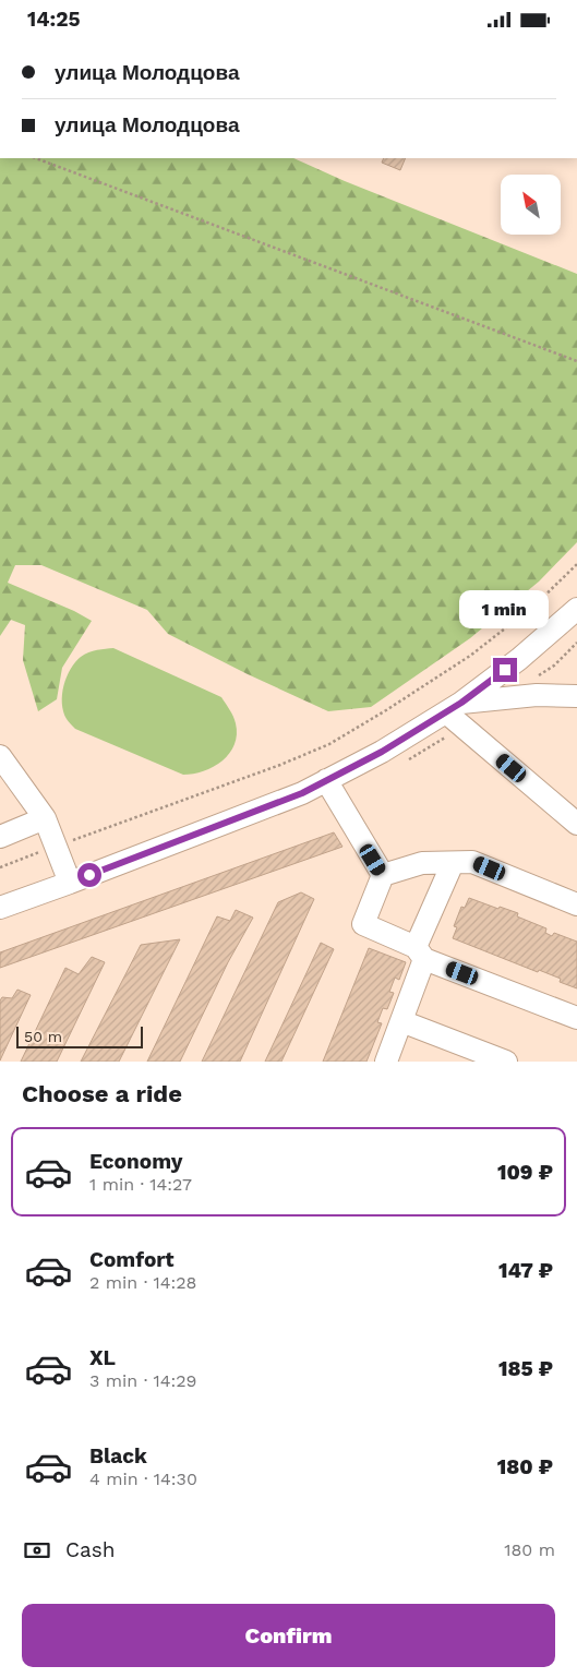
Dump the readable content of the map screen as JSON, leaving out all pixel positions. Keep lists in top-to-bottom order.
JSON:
{
  "scale_bar": "50 m",
  "north": "top left",
  "page": {
    "status": "14:25",
    "banner": ["улица Молодцова", "улица Молодцова"],
    "bubble": "1 min",
    "scale": "50 m",
    "heading": "Choose a ride",
    "list": [
      {
        "name": "Economy",
        "note": "1 min · 14:27",
        "value": "109 ₽"
      },
      {
        "name": "Comfort",
        "note": "2 min · 14:28",
        "value": "147 ₽"
      },
      {
        "name": "XL",
        "note": "3 min · 14:29",
        "value": "185 ₽"
      },
      {
        "name": "Black",
        "note": "4 min · 14:30",
        "value": "180 ₽"
      }
    ],
    "pay": ["Cash", "180 m"],
    "buttons": "Confirm"
  }
}
